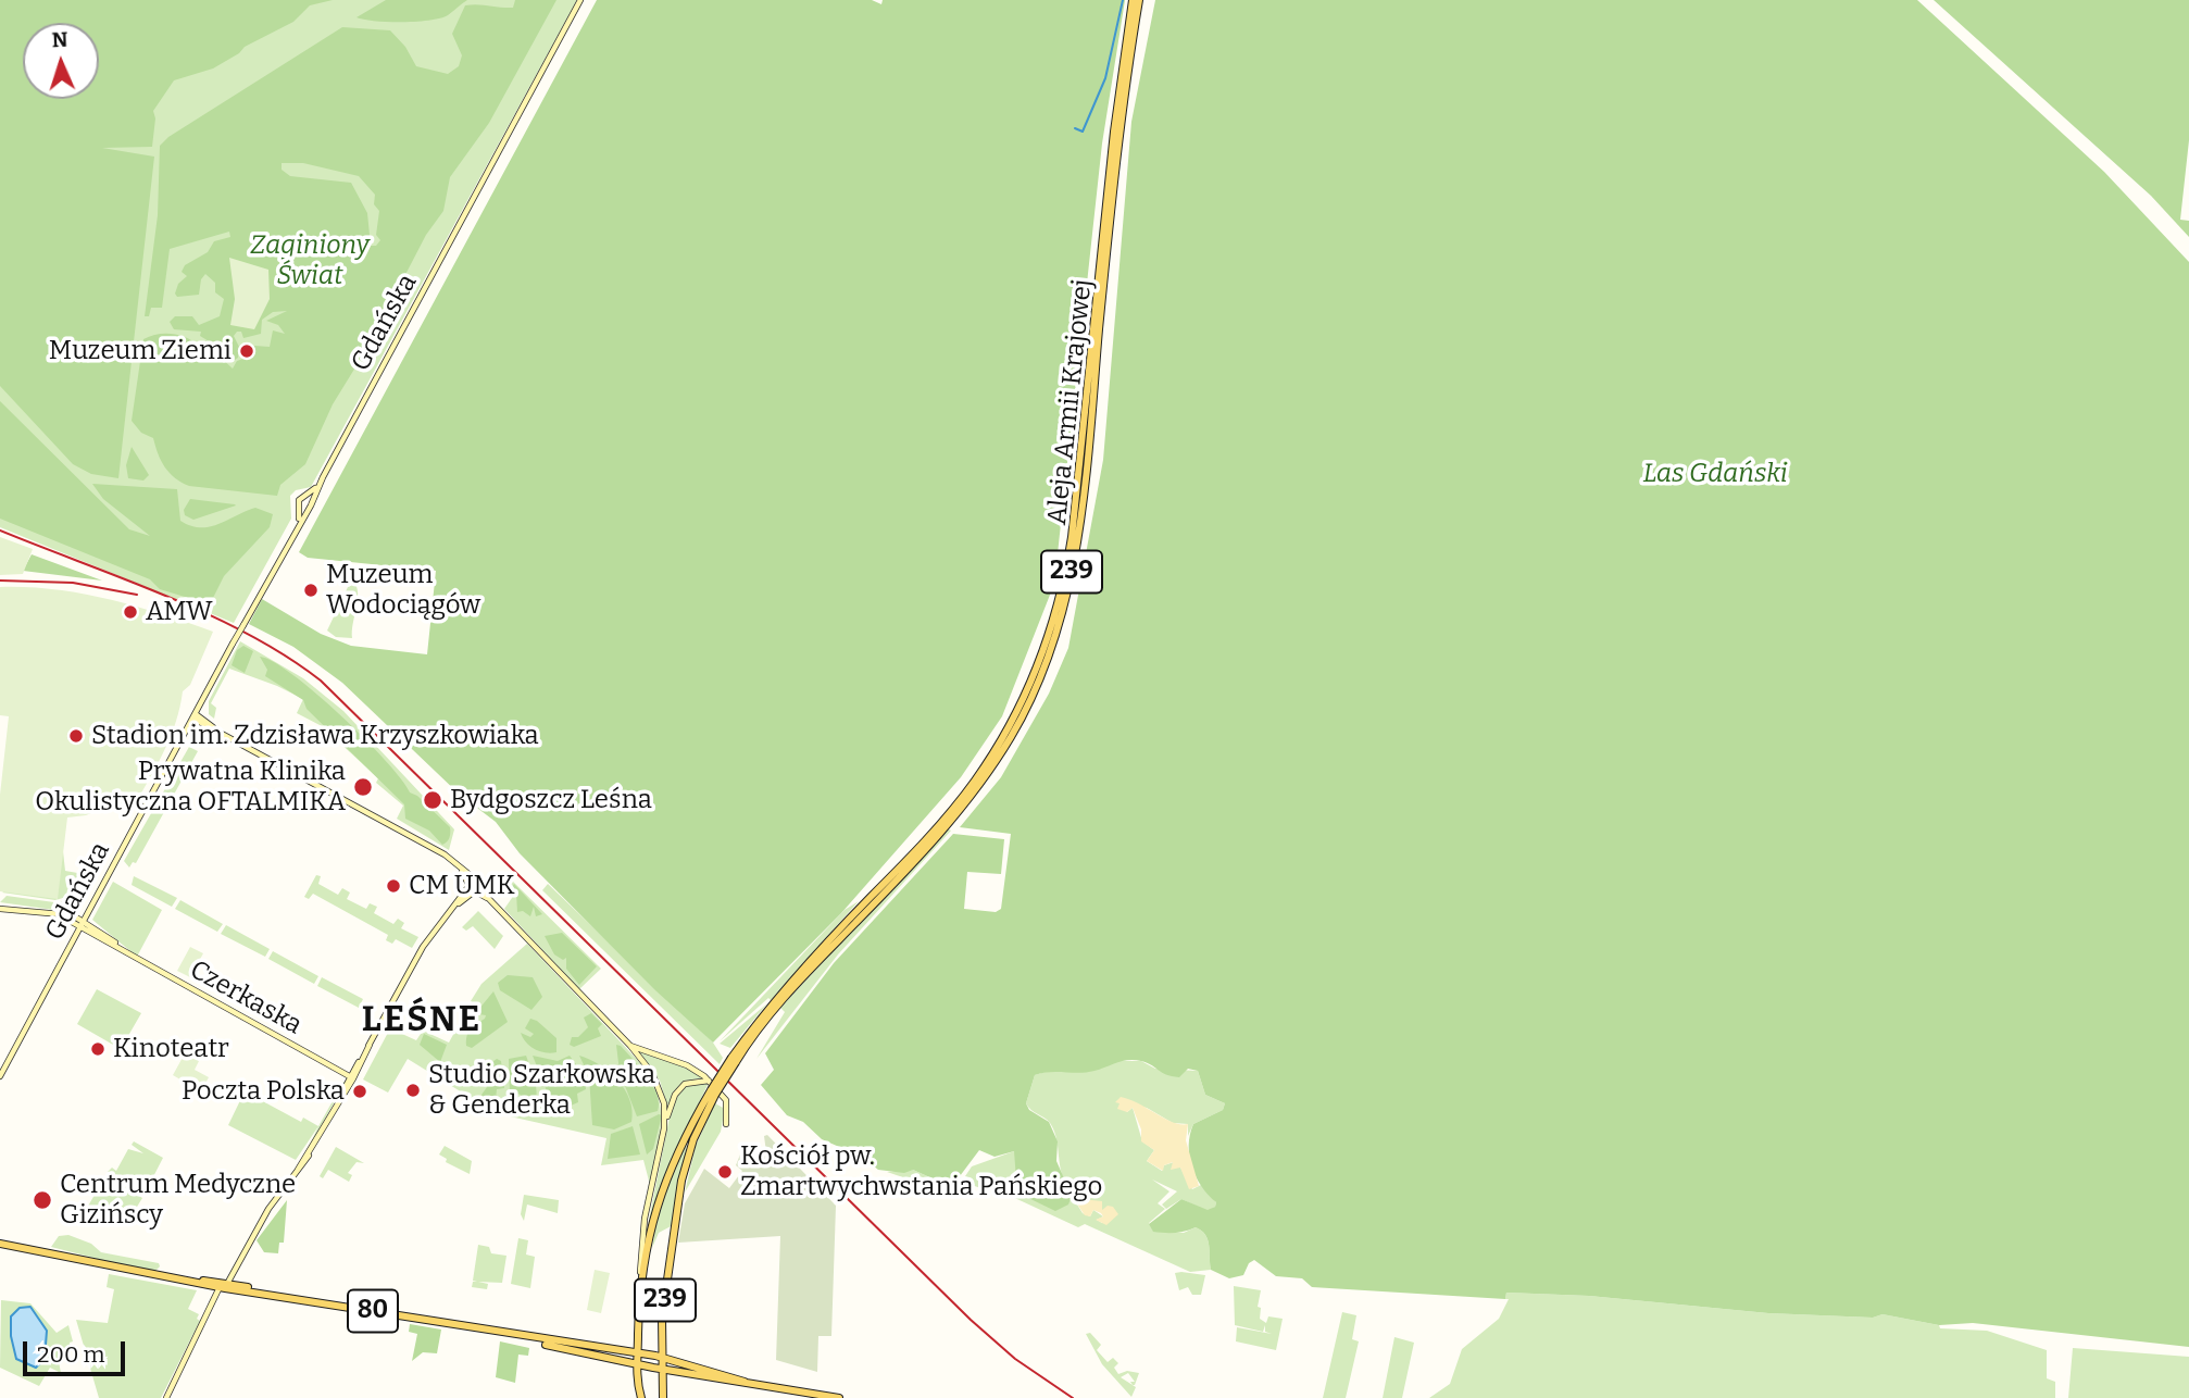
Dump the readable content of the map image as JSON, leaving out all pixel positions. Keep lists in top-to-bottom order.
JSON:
{
  "streets": {
    "main road": ["Aleja Armii Krajowej", "239", "80"],
    "street": ["Gdańska", "Czerkaska"]
  },
  "crossings": [
    ["Gdańska", "Czerkaska"],
    ["Aleja Armii Krajowej", "239"],
    ["239", "80"]
  ],
  "districts": ["LEŚNE"],
  "parks": ["Zaginiony Świat", "Las Gdański"],
  "places": [
    "Muzeum Ziemi",
    "Muzeum Wodociągów",
    "AMW",
    "Stadion im. Zdzisława Krzyszkowiaka",
    "Prywatna Klinika Okulistyczna OFTALMIKA",
    "Bydgoszcz Leśna",
    "CM UMK",
    "Kinoteatr",
    "Studio Szarkowska & Genderka",
    "Poczta Polska",
    "Kościół pw. Zmartwychwstania Pańskiego",
    "Centrum Medyczne Gizińscy"
  ],
  "scale_bar": "200 m",
  "north": "top"
}
